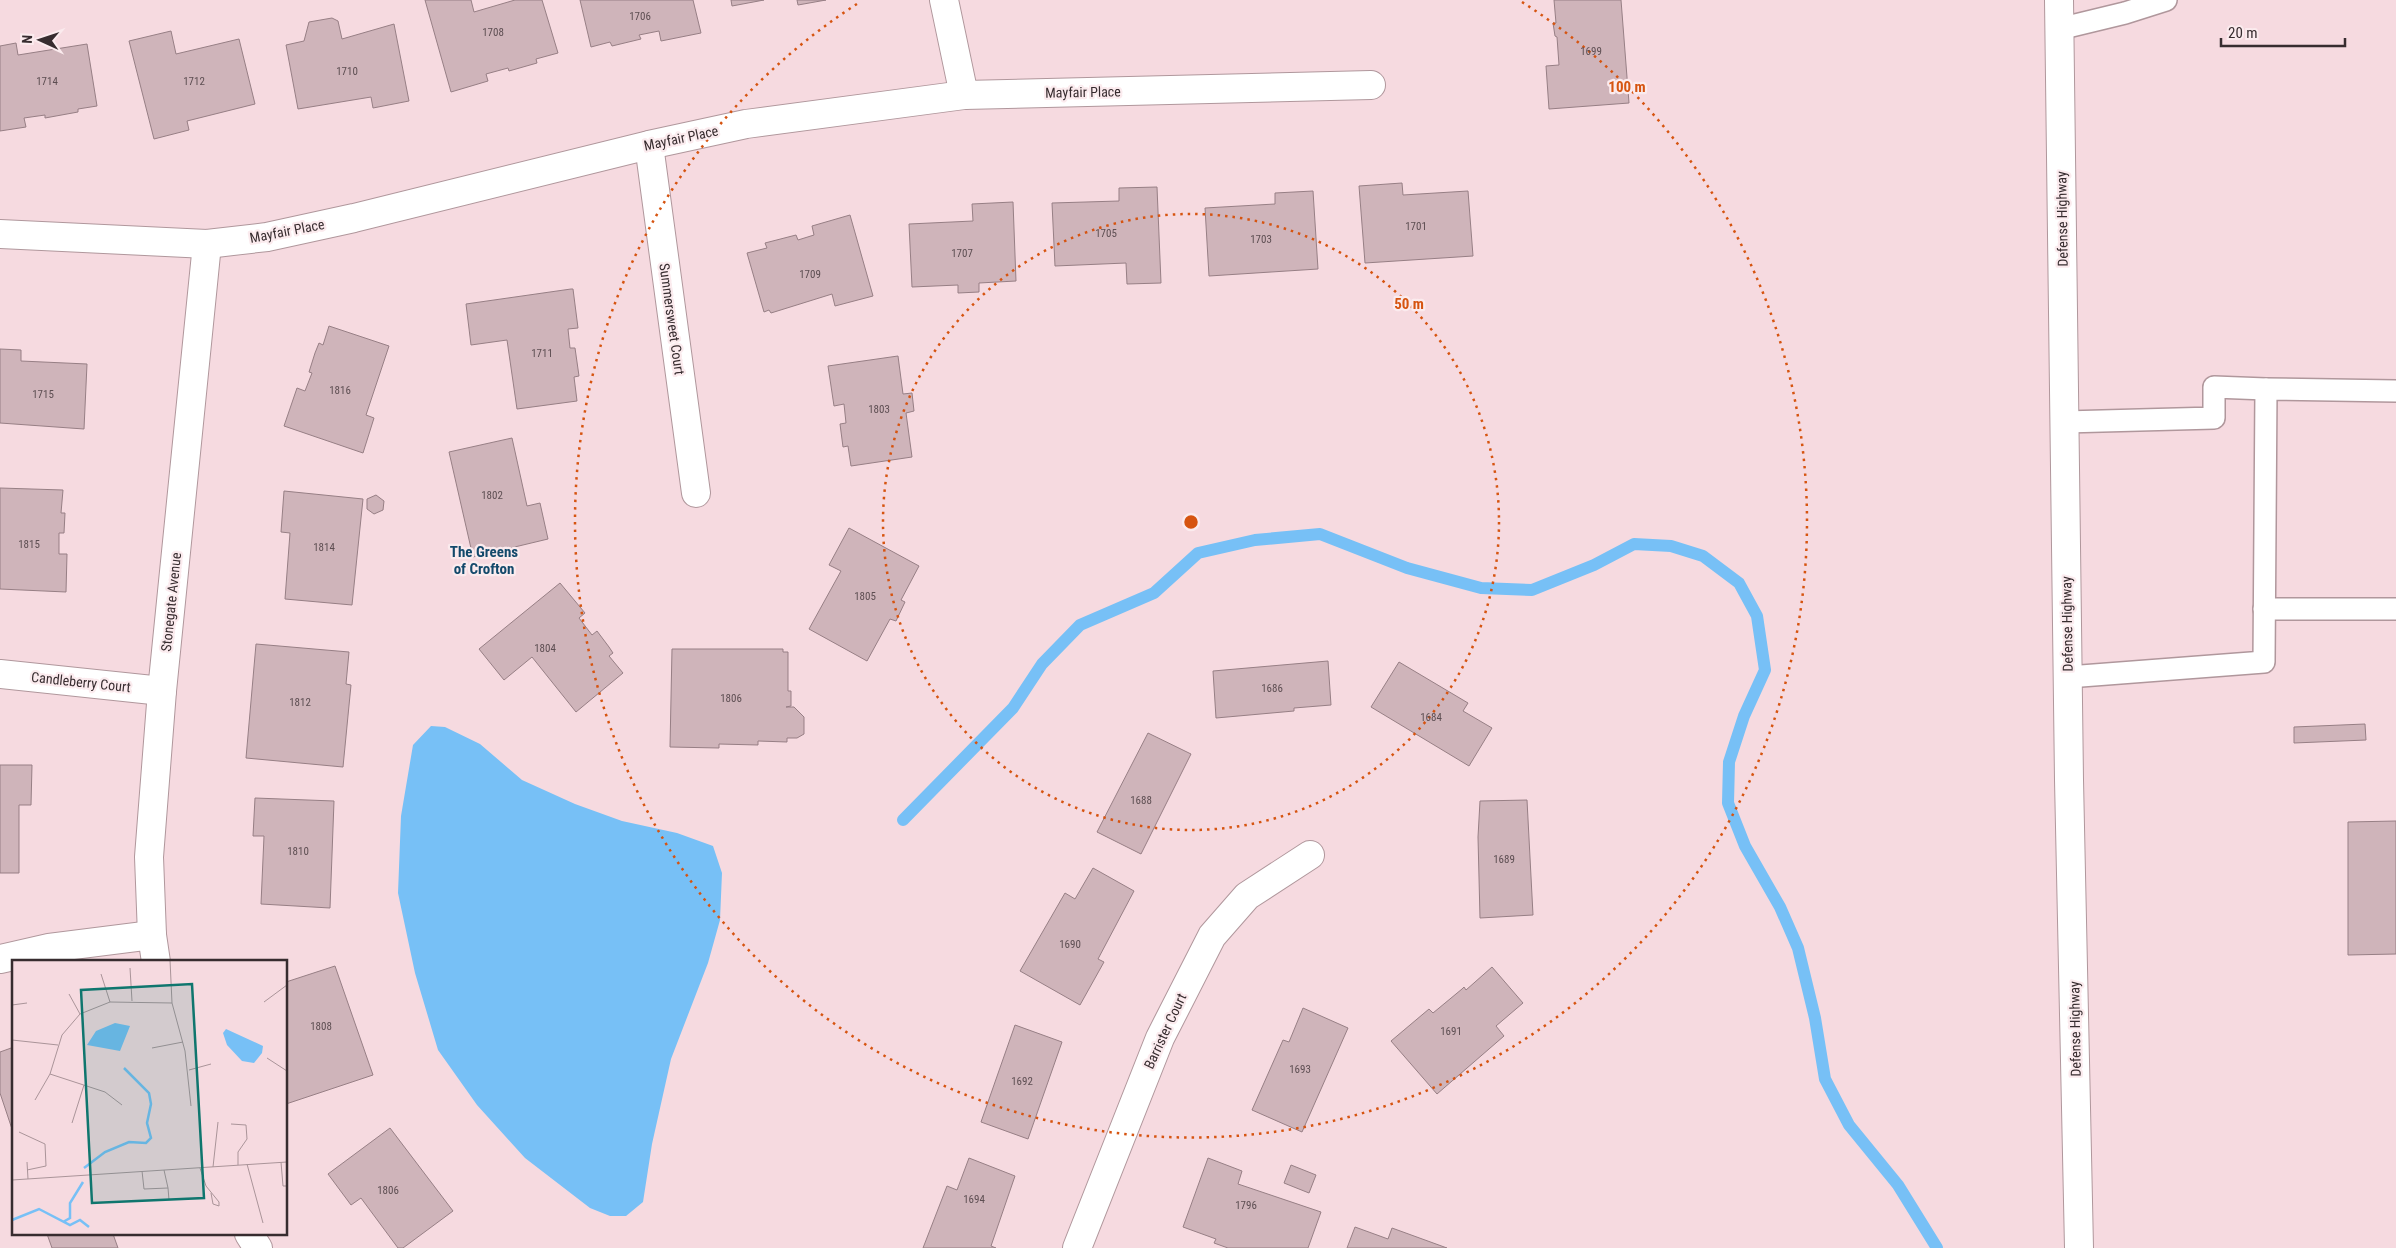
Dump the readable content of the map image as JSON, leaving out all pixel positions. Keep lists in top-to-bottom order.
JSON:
{
  "streets": {
    "street": [
      "Mayfair Place",
      "Defense Highway",
      "Summersweet Court",
      "Stonegate Avenue",
      "Candleberry Court",
      "Barrister Court"
    ]
  },
  "crossings": [
    ["Mayfair Place", "Summersweet Court"],
    ["Mayfair Place", "Stonegate Avenue"],
    ["Stonegate Avenue", "Candleberry Court"]
  ],
  "districts": ["The Greens of Crofton"],
  "house_numbers": [
    "1706",
    "1708",
    "1699",
    "1710",
    "1714",
    "1712",
    "1701",
    "1705",
    "1703",
    "1707",
    "1709",
    "1711",
    "1816",
    "1715",
    "1803",
    "1802",
    "1815",
    "1814",
    "1805",
    "1804",
    "1686",
    "1806",
    "1812",
    "1684",
    "1688",
    "1810",
    "1689",
    "1690",
    "1808",
    "1691",
    "1693",
    "1692",
    "1806",
    "1694",
    "1796"
  ],
  "scale_bar": "20 m",
  "north": "left",
  "rings": ["100 m", "50 m"]
}
